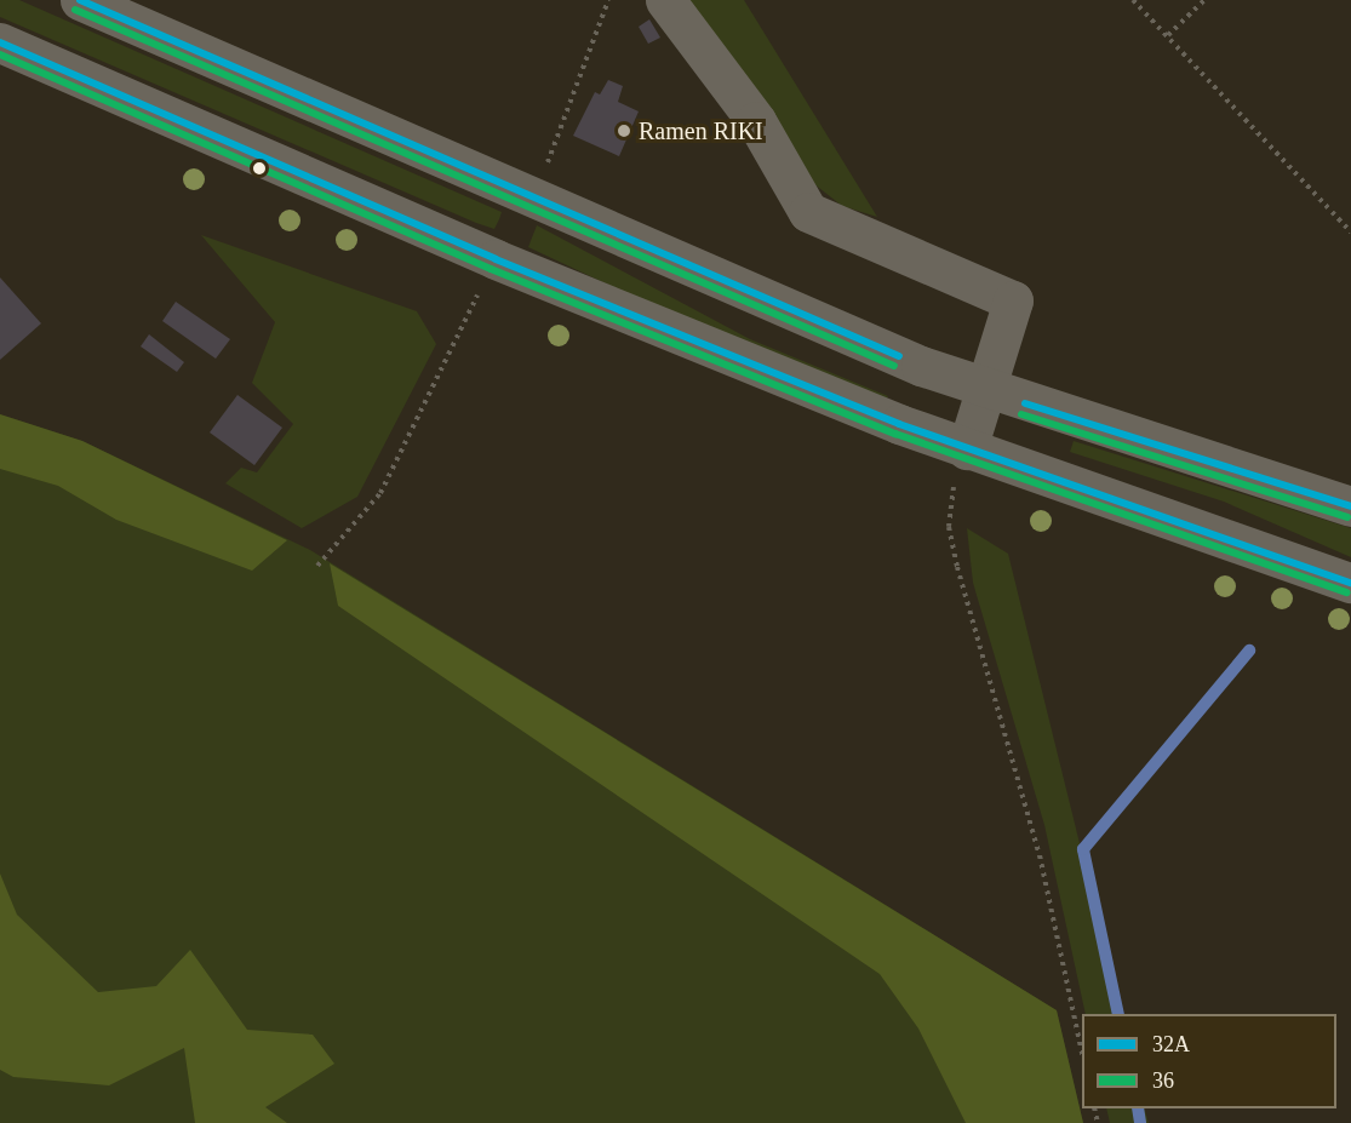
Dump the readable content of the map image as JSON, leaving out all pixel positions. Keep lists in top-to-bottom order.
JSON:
{
  "places": ["Ramen RIKI"],
  "lines": ["transit line 32A", "transit line 36"],
  "legend": ["32A", "36"]
}
